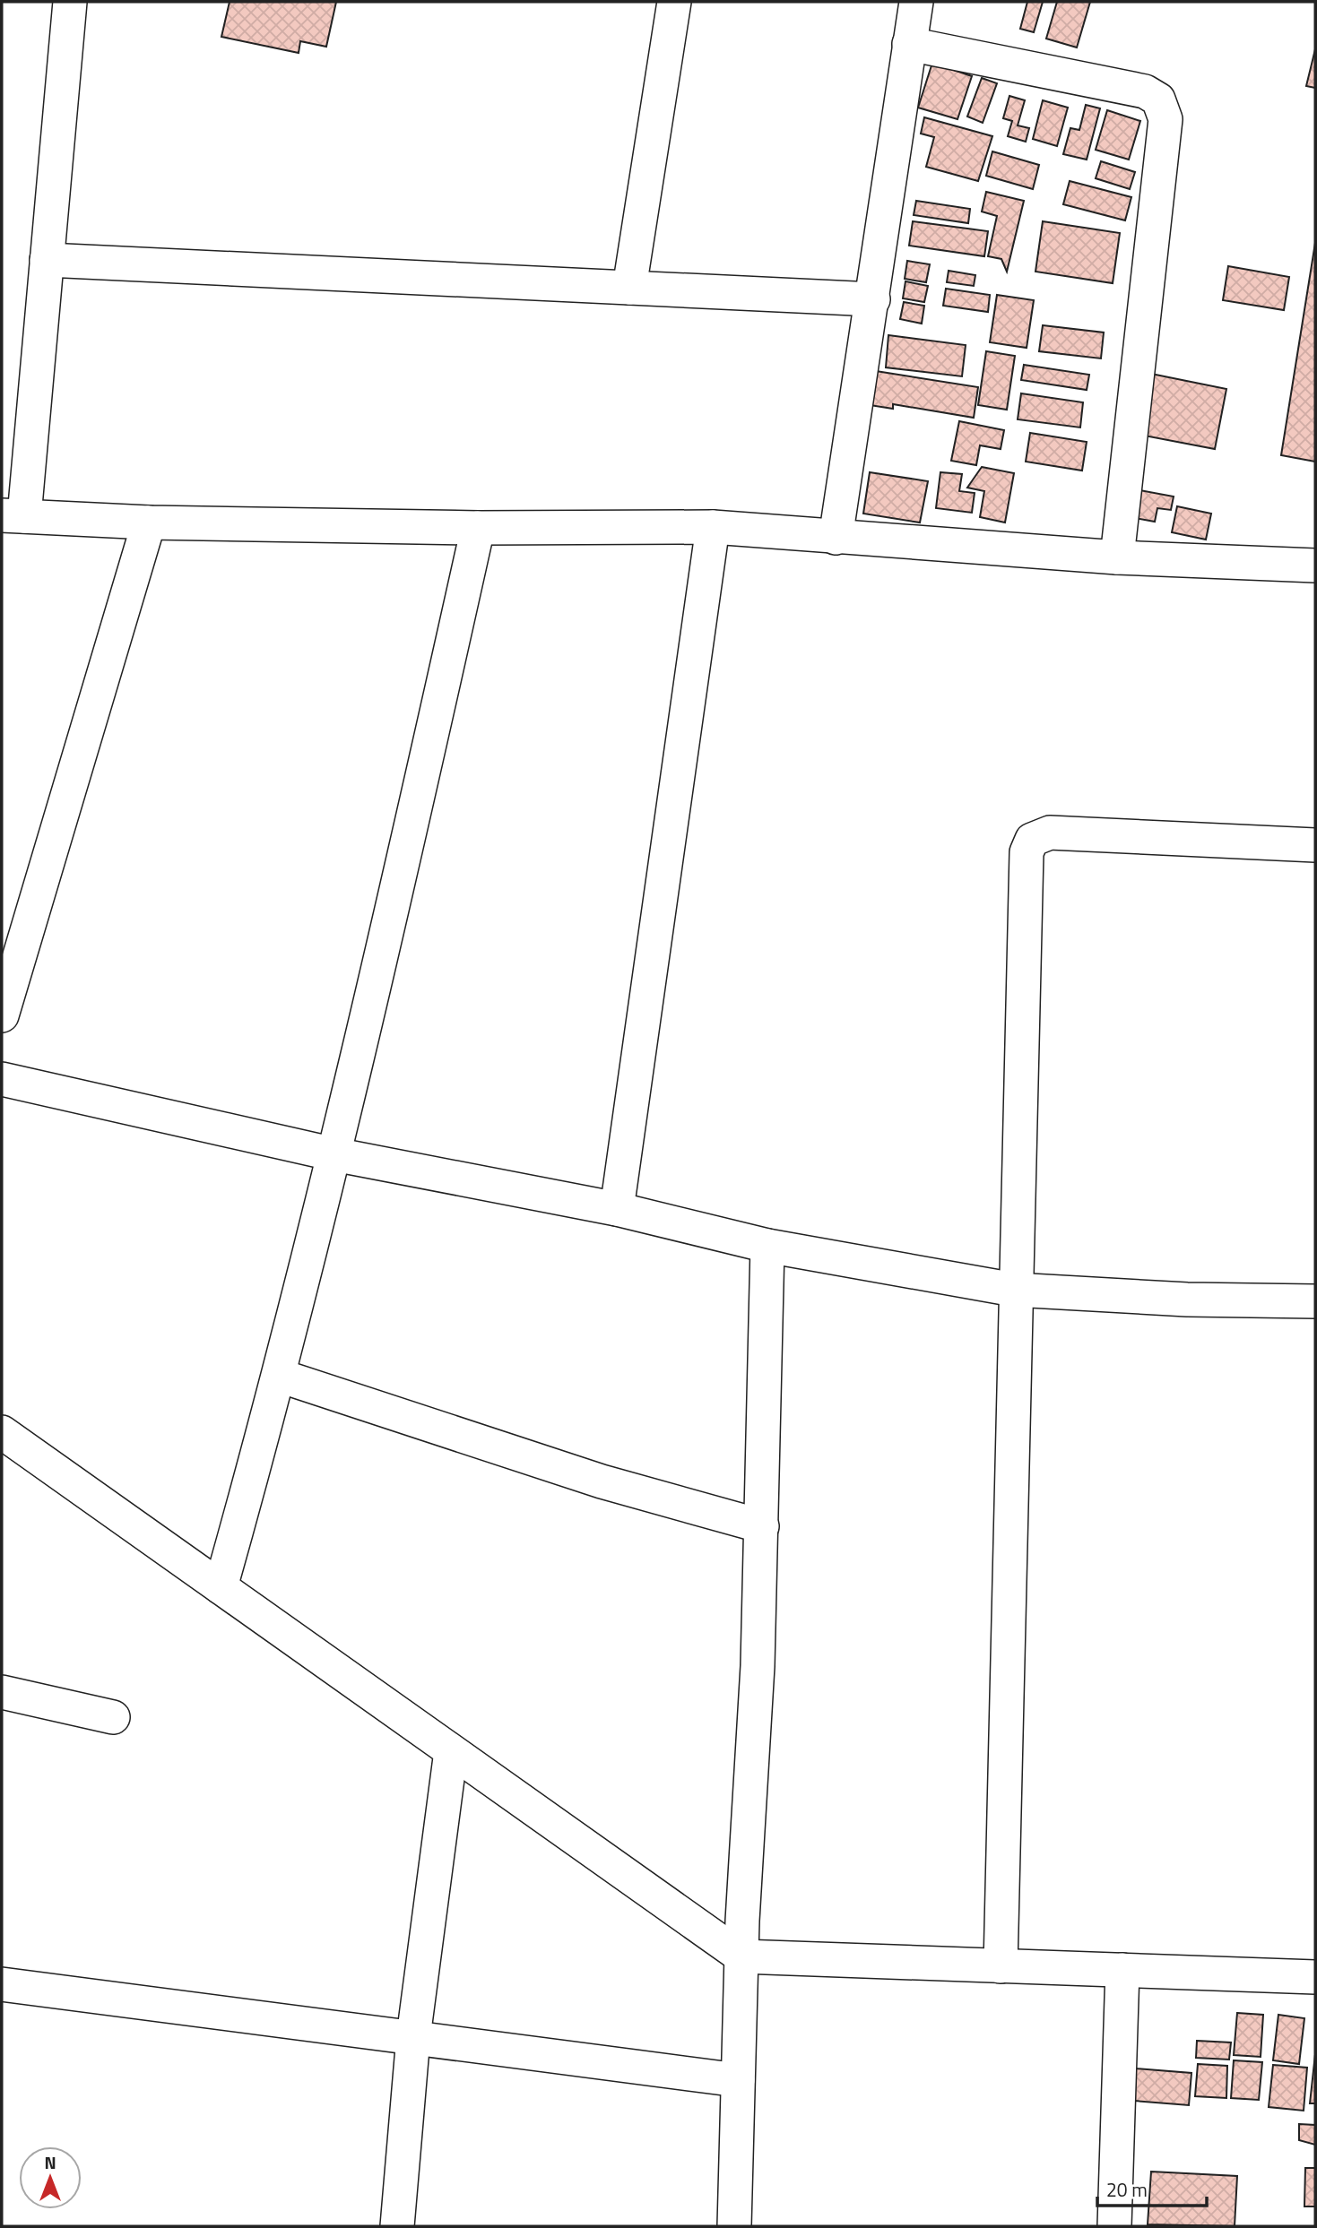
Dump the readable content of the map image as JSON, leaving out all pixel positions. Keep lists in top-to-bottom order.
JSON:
{
  "scale_bar": "20 m",
  "north": "top"
}
